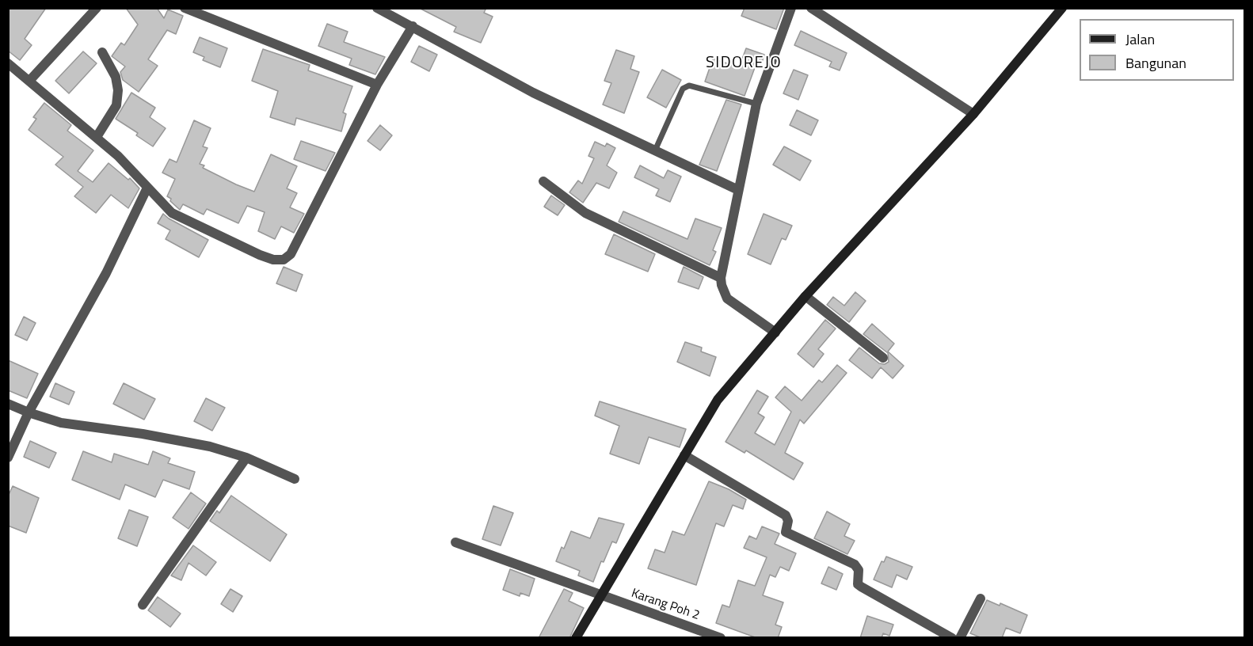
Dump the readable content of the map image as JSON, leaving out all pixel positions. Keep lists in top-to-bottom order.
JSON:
{
  "streets": {
    "street": ["Karang Poh 2"]
  },
  "districts": ["SIDOREJO"],
  "legend": ["Jalan", "Bangunan"]
}
